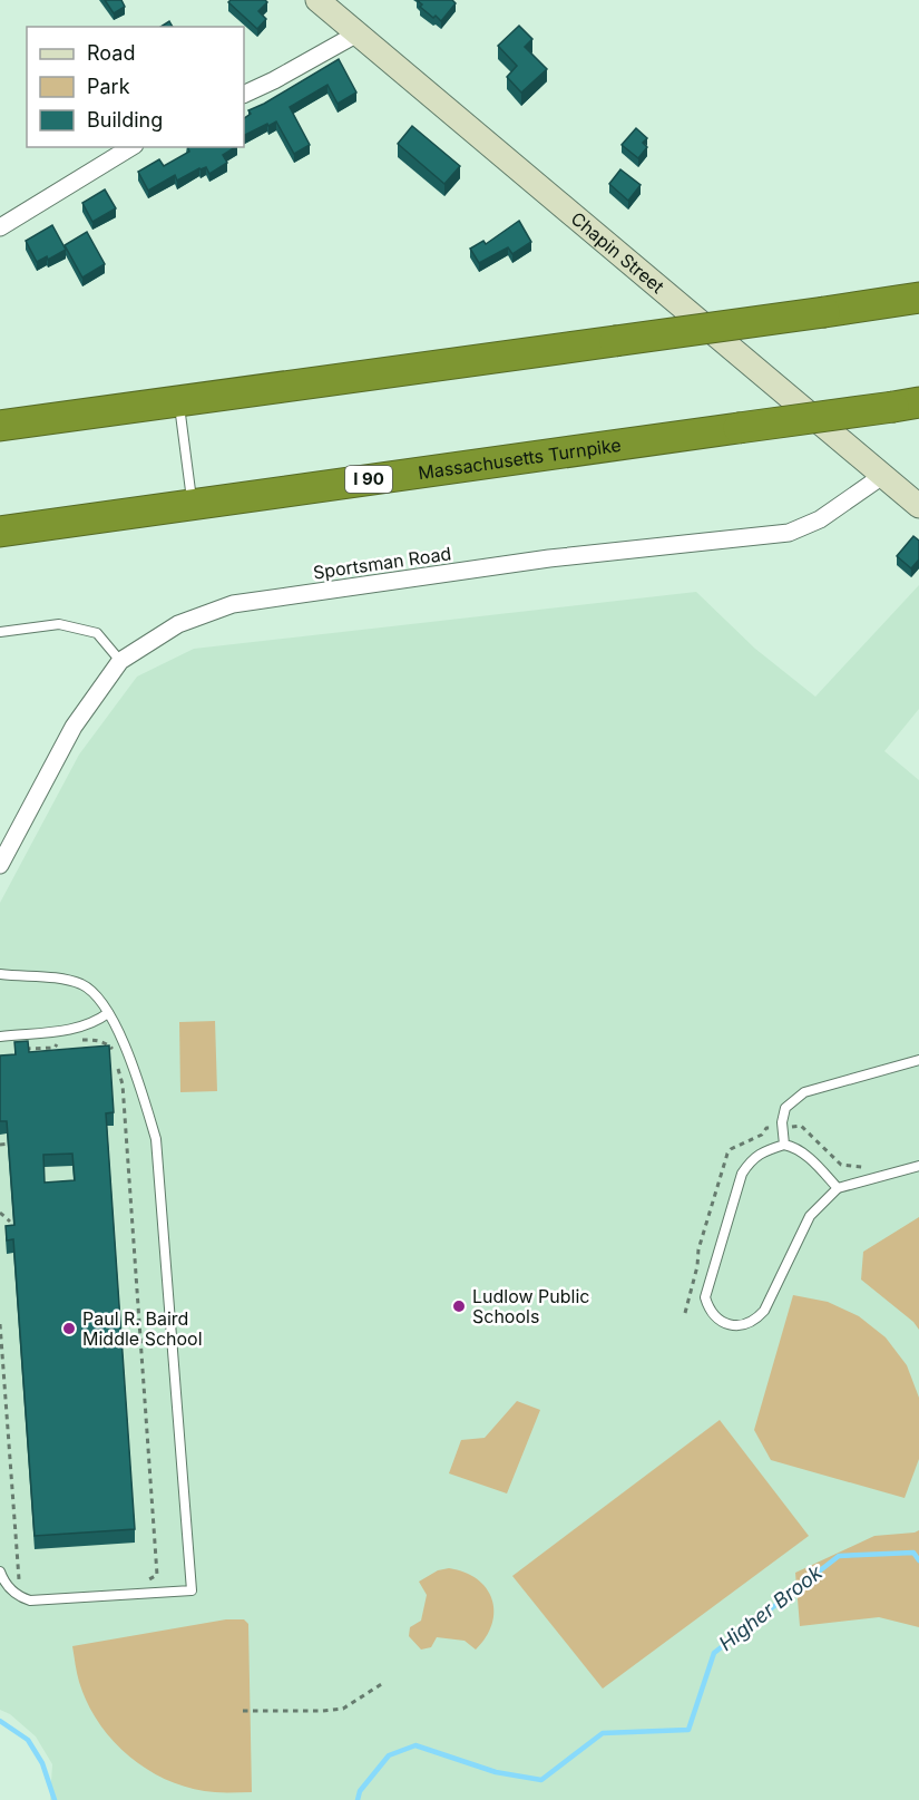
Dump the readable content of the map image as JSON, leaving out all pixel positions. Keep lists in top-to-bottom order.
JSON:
{
  "streets": {
    "highway": ["Massachusetts Turnpike", "I 90"],
    "main road": ["Chapin Street"],
    "street": ["Sportsman Road"]
  },
  "crossings": [
    ["Chapin Street", "Sportsman Road"]
  ],
  "water": ["Higher Brook"],
  "places": ["Ludlow Public Schools", "Paul R. Baird Middle School"],
  "legend": ["Road", "Park", "Building"]
}
